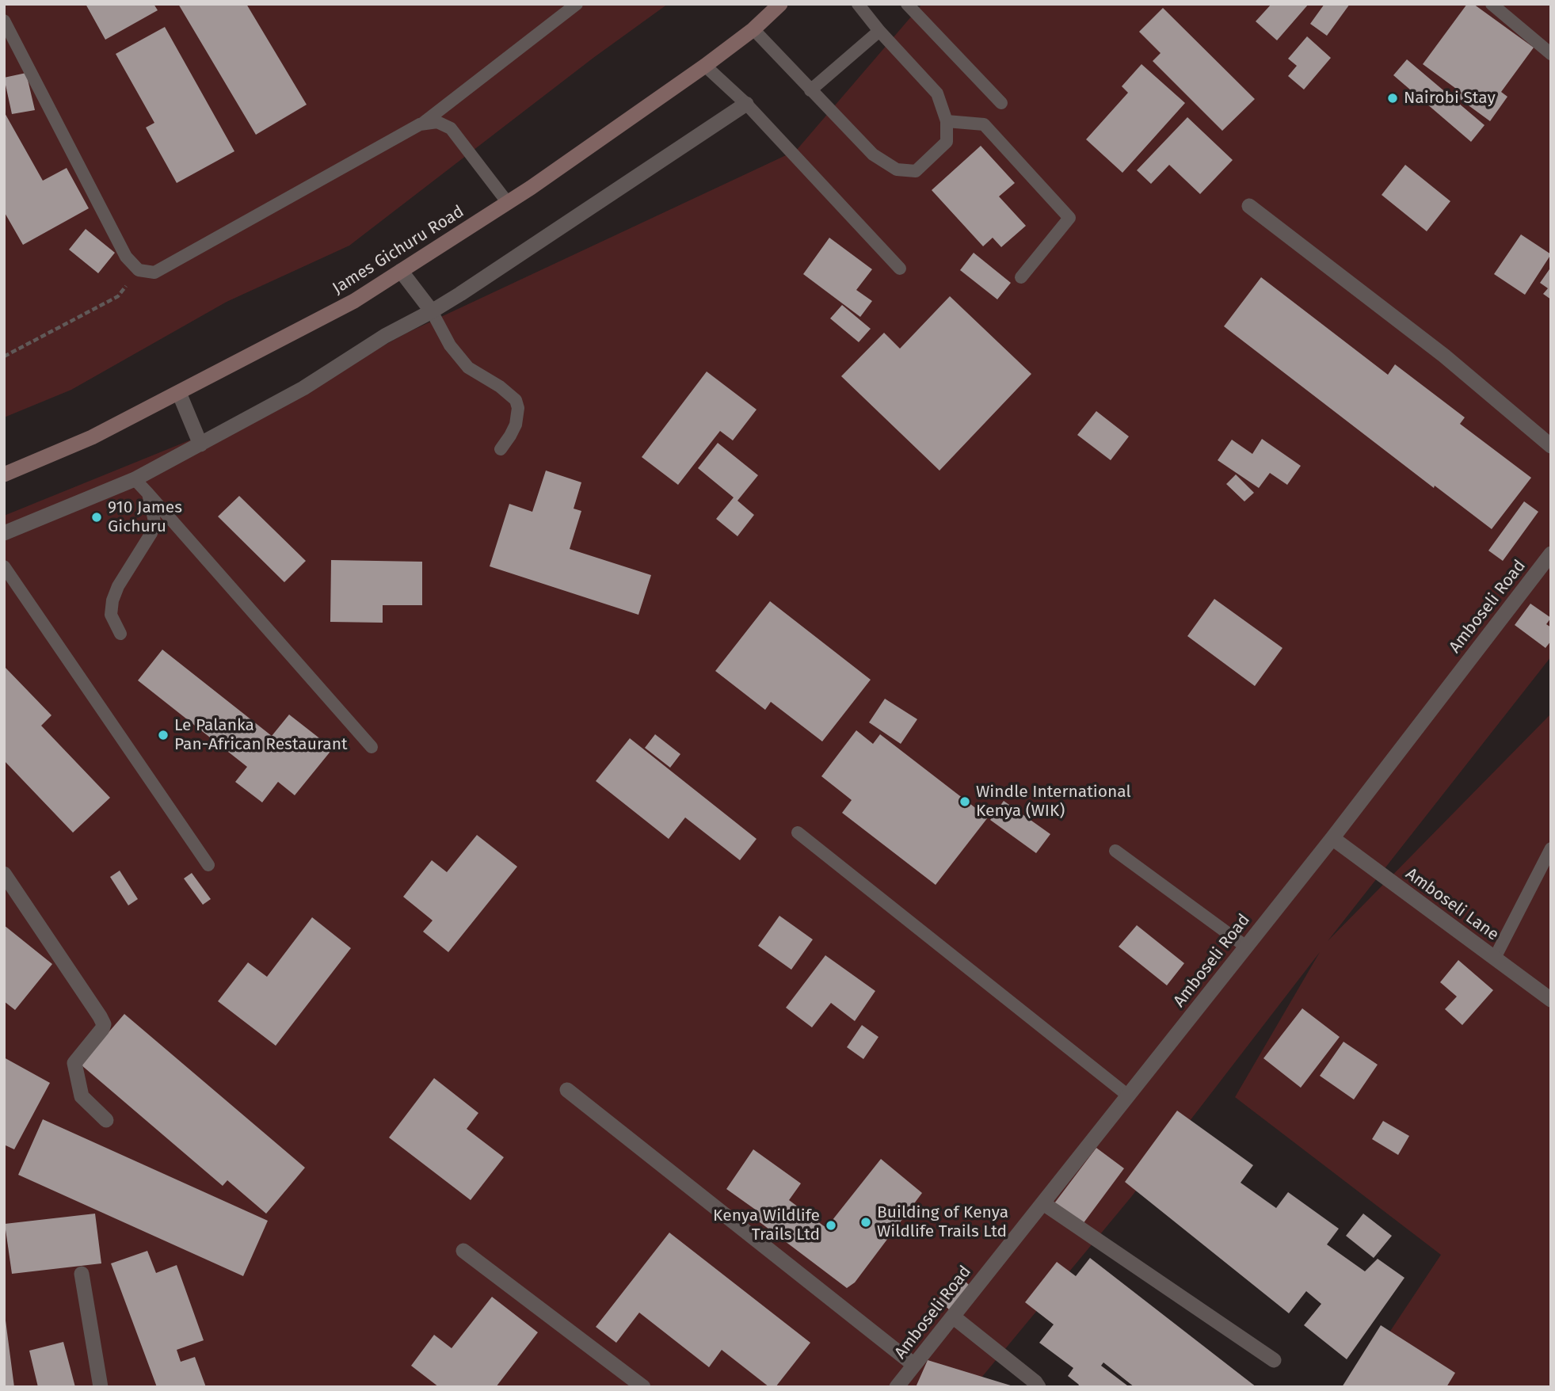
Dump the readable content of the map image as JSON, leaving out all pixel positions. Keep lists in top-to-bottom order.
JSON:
{
  "streets": {
    "main road": ["James Gichuru Road"],
    "street": ["Amboseli Road", "Amboseli Lane"]
  },
  "crossings": [
    ["Amboseli Road", "Amboseli Lane"]
  ],
  "places": [
    "Nairobi Stay",
    "910 James Gichuru",
    "Le Palanka Pan-African Restaurant",
    "Windle International Kenya (WIK)",
    "Building of Kenya Wildlife Trails Ltd",
    "Kenya Wildlife Trails Ltd"
  ]
}
